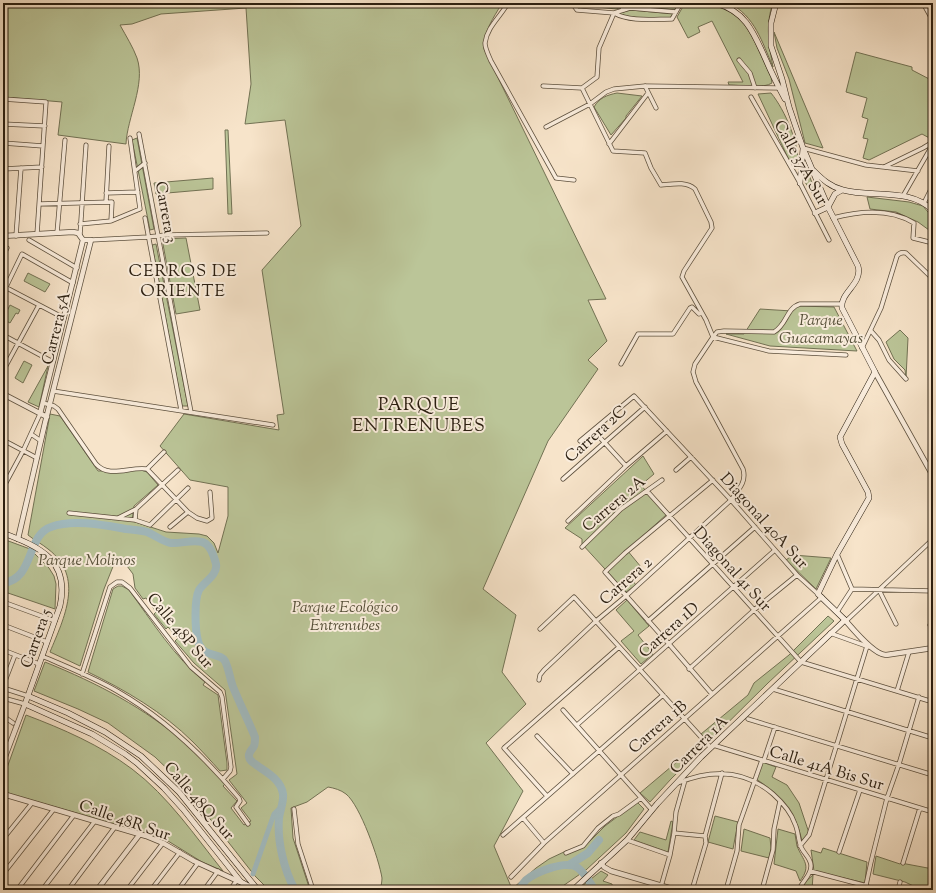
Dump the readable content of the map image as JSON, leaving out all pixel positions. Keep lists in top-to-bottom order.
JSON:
{
  "streets": {
    "main road": [
      "Calle 37A Sur",
      "Diagonal 40A Sur",
      "Carrera 5",
      "Carrera 1B",
      "Carrera 1A",
      "Calle 48Q Sur",
      "Calle 48R Sur"
    ],
    "street": [
      "Carrera 3",
      "Carrera 5A",
      "Carrera 2C",
      "Carrera 2A",
      "Diagonal 41 Sur",
      "Carrera 2",
      "Carrera 1D",
      "Calle 48P Sur",
      "Calle 41A Bis Sur"
    ]
  },
  "crossings": [
    ["Carrera 2C", "Diagonal 40A Sur"],
    ["Carrera 2A", "Diagonal 41 Sur"],
    ["Diagonal 40A Sur", "Carrera 2"],
    ["Diagonal 40A Sur", "Carrera 1D"],
    ["Diagonal 40A Sur", "Carrera 1B"],
    ["Diagonal 40A Sur", "Carrera 1A"],
    ["Diagonal 41 Sur", "Carrera 2"],
    ["Diagonal 41 Sur", "Carrera 1D"],
    ["Diagonal 41 Sur", "Carrera 1B"],
    ["Diagonal 41 Sur", "Carrera 1A"],
    ["Carrera 5", "Calle 48Q Sur"],
    ["Carrera 1A", "Calle 41A Bis Sur"],
    ["Calle 48Q Sur", "Calle 48R Sur"]
  ],
  "districts": ["CERROS DE ORIENTE", "PARQUE ENTRENUBES"],
  "parks": ["Parque Guacamayas", "Parque Molinos", "Parque Ecológico Entrenubes"]
}
